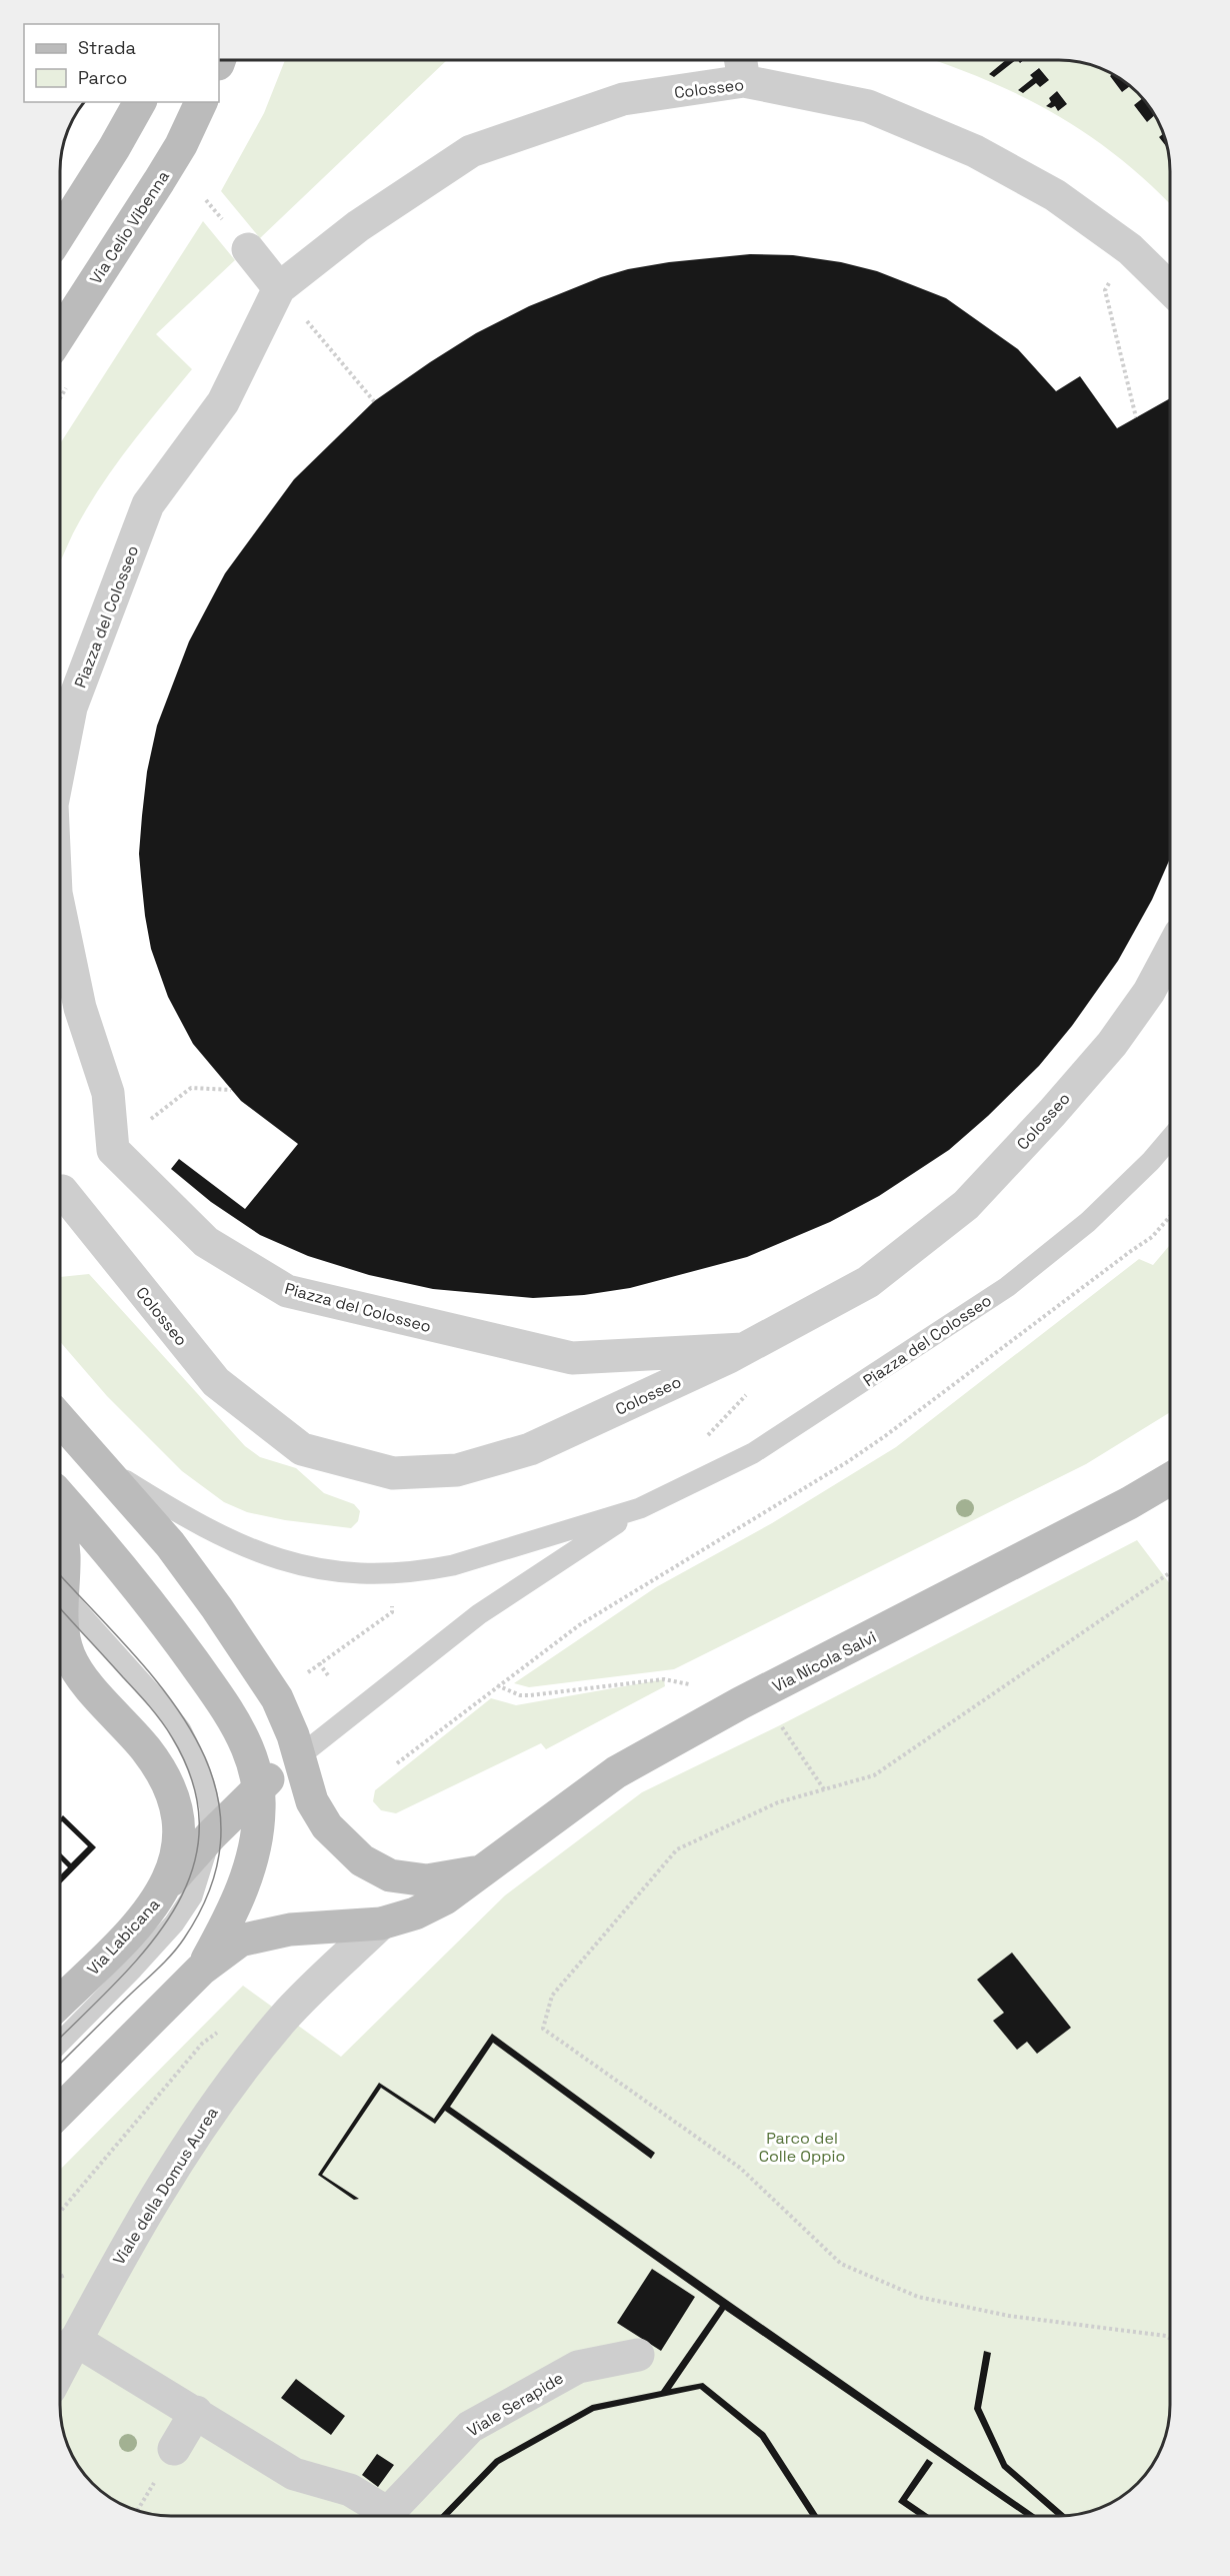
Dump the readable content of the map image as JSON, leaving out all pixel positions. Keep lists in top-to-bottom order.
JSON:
{
  "streets": {
    "main road": [
      "Via Celio Vibenna",
      "Piazza del Colosseo",
      "Via Nicola Salvi",
      "Via Labicana"
    ],
    "street": ["Colosseo", "Viale della Domus Aurea", "Viale Serapide"]
  },
  "crossings": [
    ["Colosseo", "Piazza del Colosseo"],
    ["Piazza del Colosseo", "Via Nicola Salvi"],
    ["Viale della Domus Aurea", "Viale Serapide"]
  ],
  "parks": ["Parco del Colle Oppio"],
  "legend": ["Strada", "Parco"]
}
